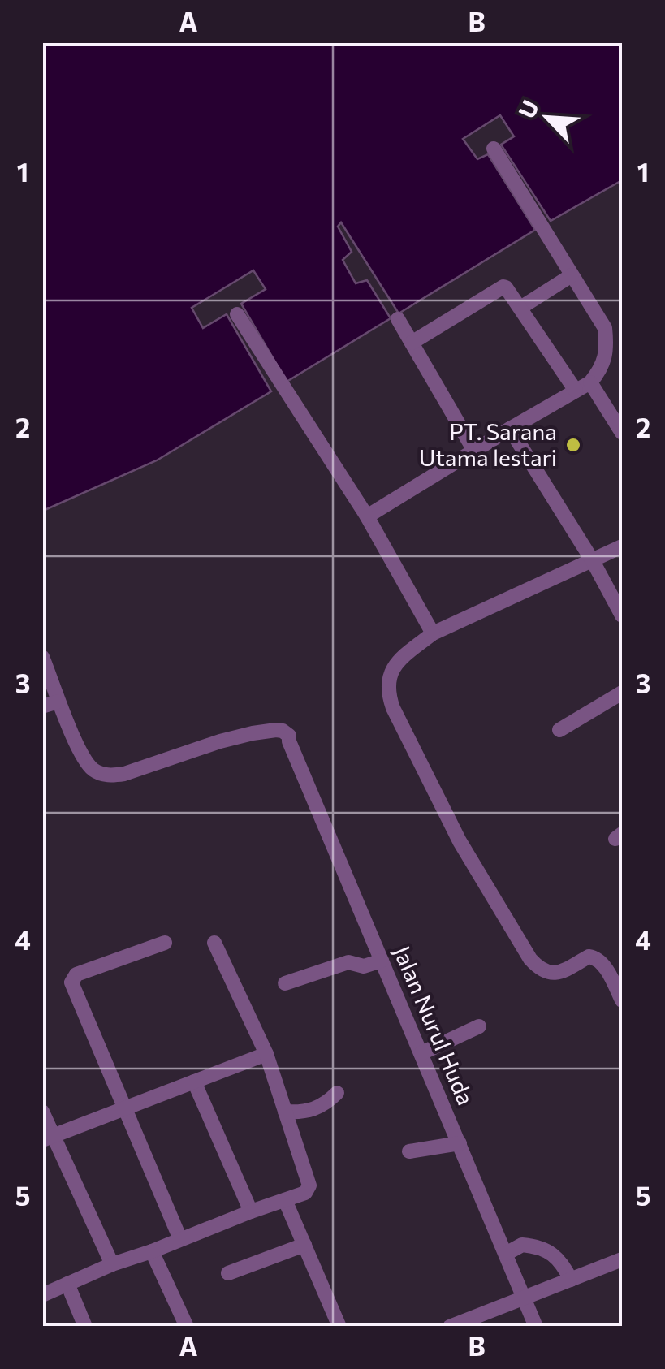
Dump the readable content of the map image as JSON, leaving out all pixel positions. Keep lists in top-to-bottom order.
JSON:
{
  "streets": {
    "street": ["Jalan Nurul Huda"]
  },
  "places": ["PT. Sarana Utama lestari"],
  "north": "top left",
  "grid": {
    "columns": ["A", "B"],
    "rows": [
      "1",
      "2",
      "3",
      "4",
      "5"
    ]
  }
}
